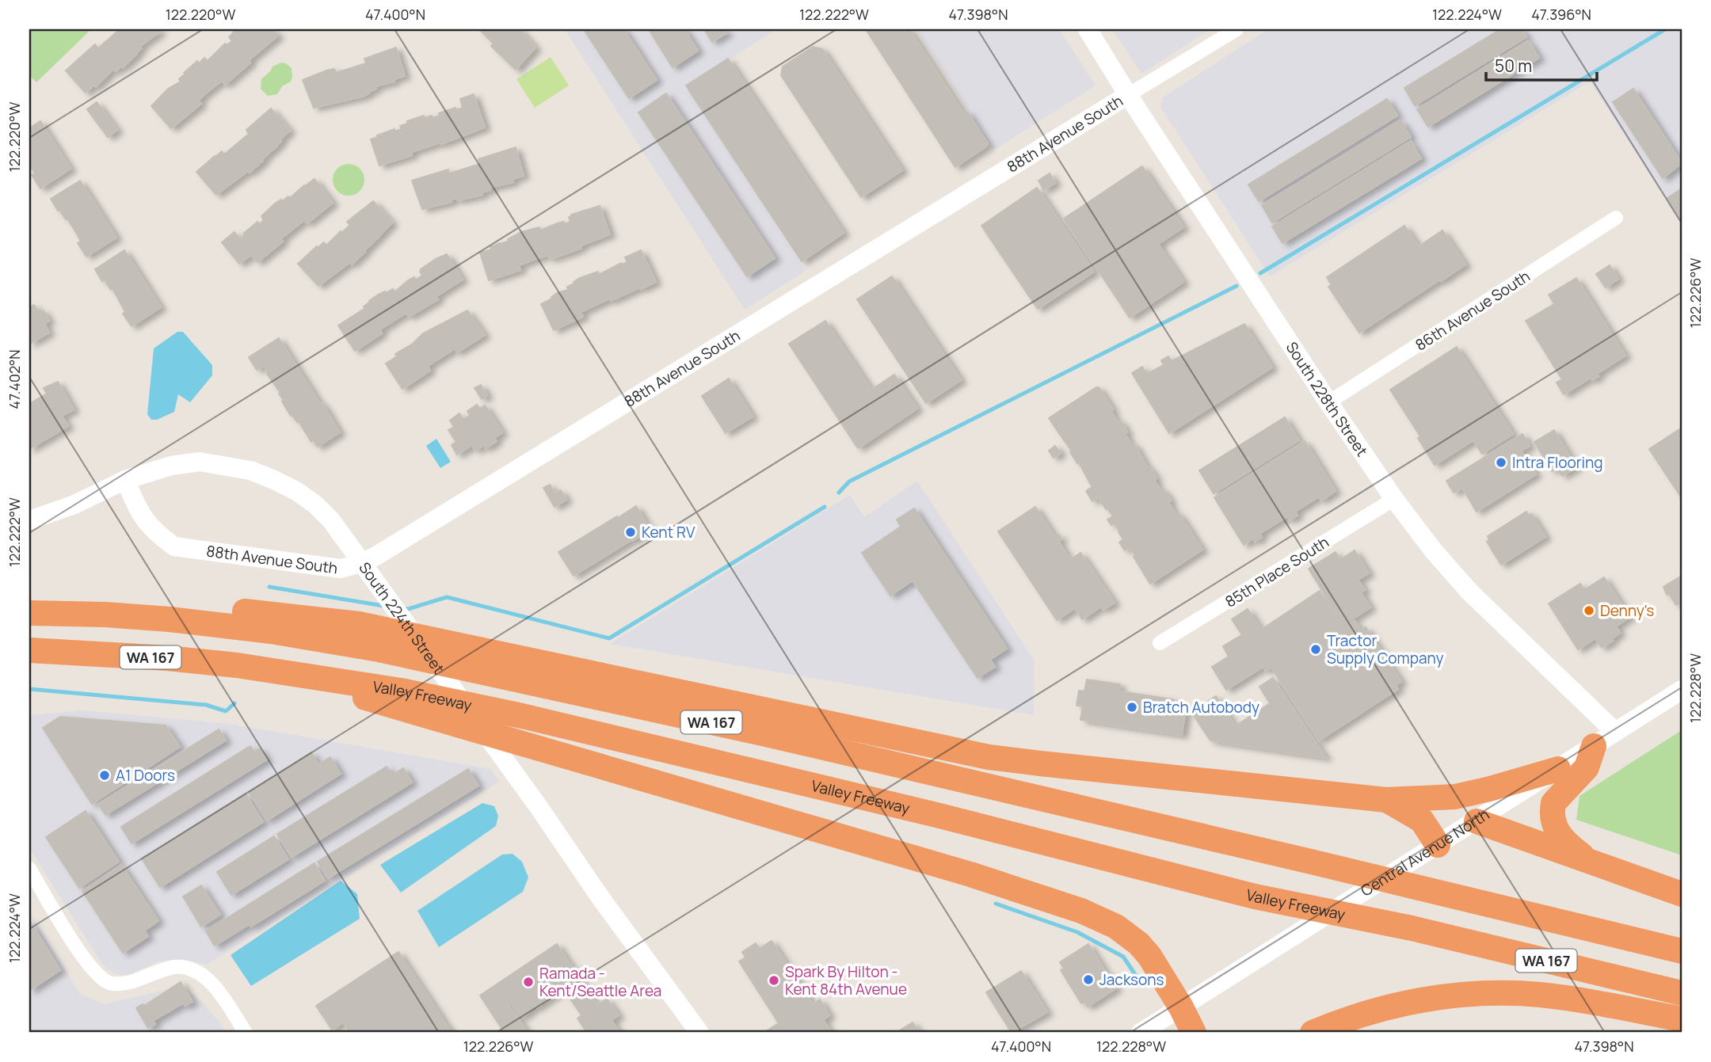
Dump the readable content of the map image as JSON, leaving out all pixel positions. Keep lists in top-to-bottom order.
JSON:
{
  "streets": {
    "highway": ["WA 167", "Valley Freeway"],
    "street": [
      "88th Avenue South",
      "86th Avenue South",
      "South 228th Street",
      "85th Place South",
      "South 224th Street",
      "Central Avenue North"
    ]
  },
  "crossings": [
    ["88th Avenue South", "South 228th Street"],
    ["88th Avenue South", "South 224th Street"],
    ["86th Avenue South", "South 228th Street"],
    ["South 228th Street", "85th Place South"],
    ["South 228th Street", "Central Avenue North"]
  ],
  "places": [
    "Intra Flooring",
    "Kent RV",
    "Denny's",
    "Tractor Supply Company",
    "Bratch Autobody",
    "A1 Doors",
    "Jacksons",
    "Spark By Hilton - Kent 84th Avenue",
    "Ramada - Kent/Seattle Area"
  ],
  "scale_bar": "50 m",
  "coordinates": [
    "122.220°W",
    "47.400°N",
    "122.222°W",
    "47.398°N",
    "122.224°W",
    "47.396°N",
    "122.226°W",
    "47.402°N",
    "122.228°W"
  ]
}
